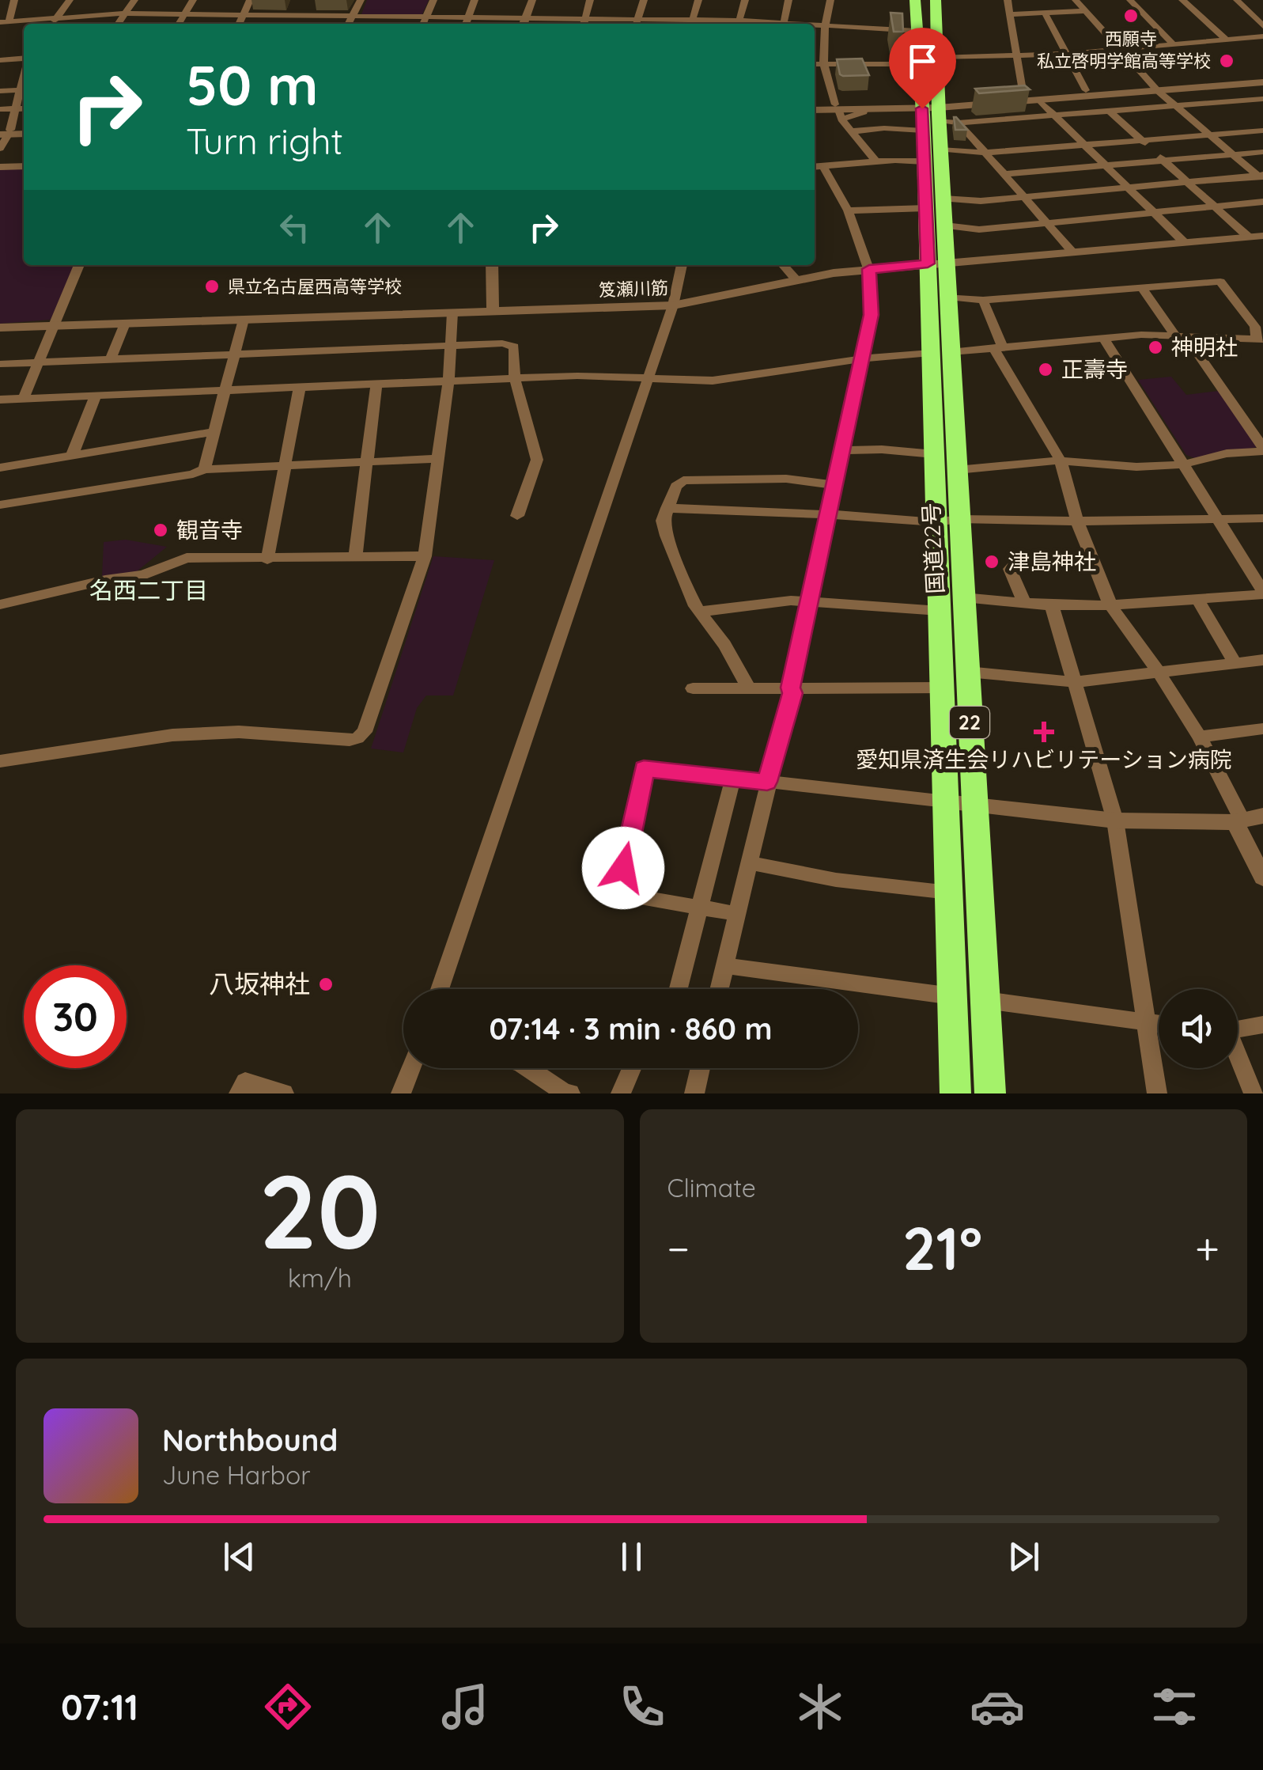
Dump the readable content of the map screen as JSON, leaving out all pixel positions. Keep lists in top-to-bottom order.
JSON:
{
  "streets": {
    "highway": ["国道22号", "22"],
    "street": ["笈瀬川筋"]
  },
  "crossings": [
    ["笈瀬川筋", "国道22号"]
  ],
  "districts": ["名西二丁目"],
  "places": {
    "other": [
      "西願寺",
      "私立啓明学館高等学校",
      "県立名古屋西高等学校",
      "神明社",
      "正壽寺",
      "観音寺",
      "津島神社",
      "八坂神社"
    ],
    "health": ["愛知県済生会リハビリテーション病院"]
  },
  "page": {
    "turn": ["50 m", "Turn right"],
    "limit": "30",
    "trip": "07:14 · 3 min · 860 m",
    "tile": [
      ["20", "km/h"],
      "Climate"
    ],
    "heat": ["−", "21°", "+"],
    "song": ["Northbound", "June Harbor"],
    "tabs": "07:11"
  }
}
